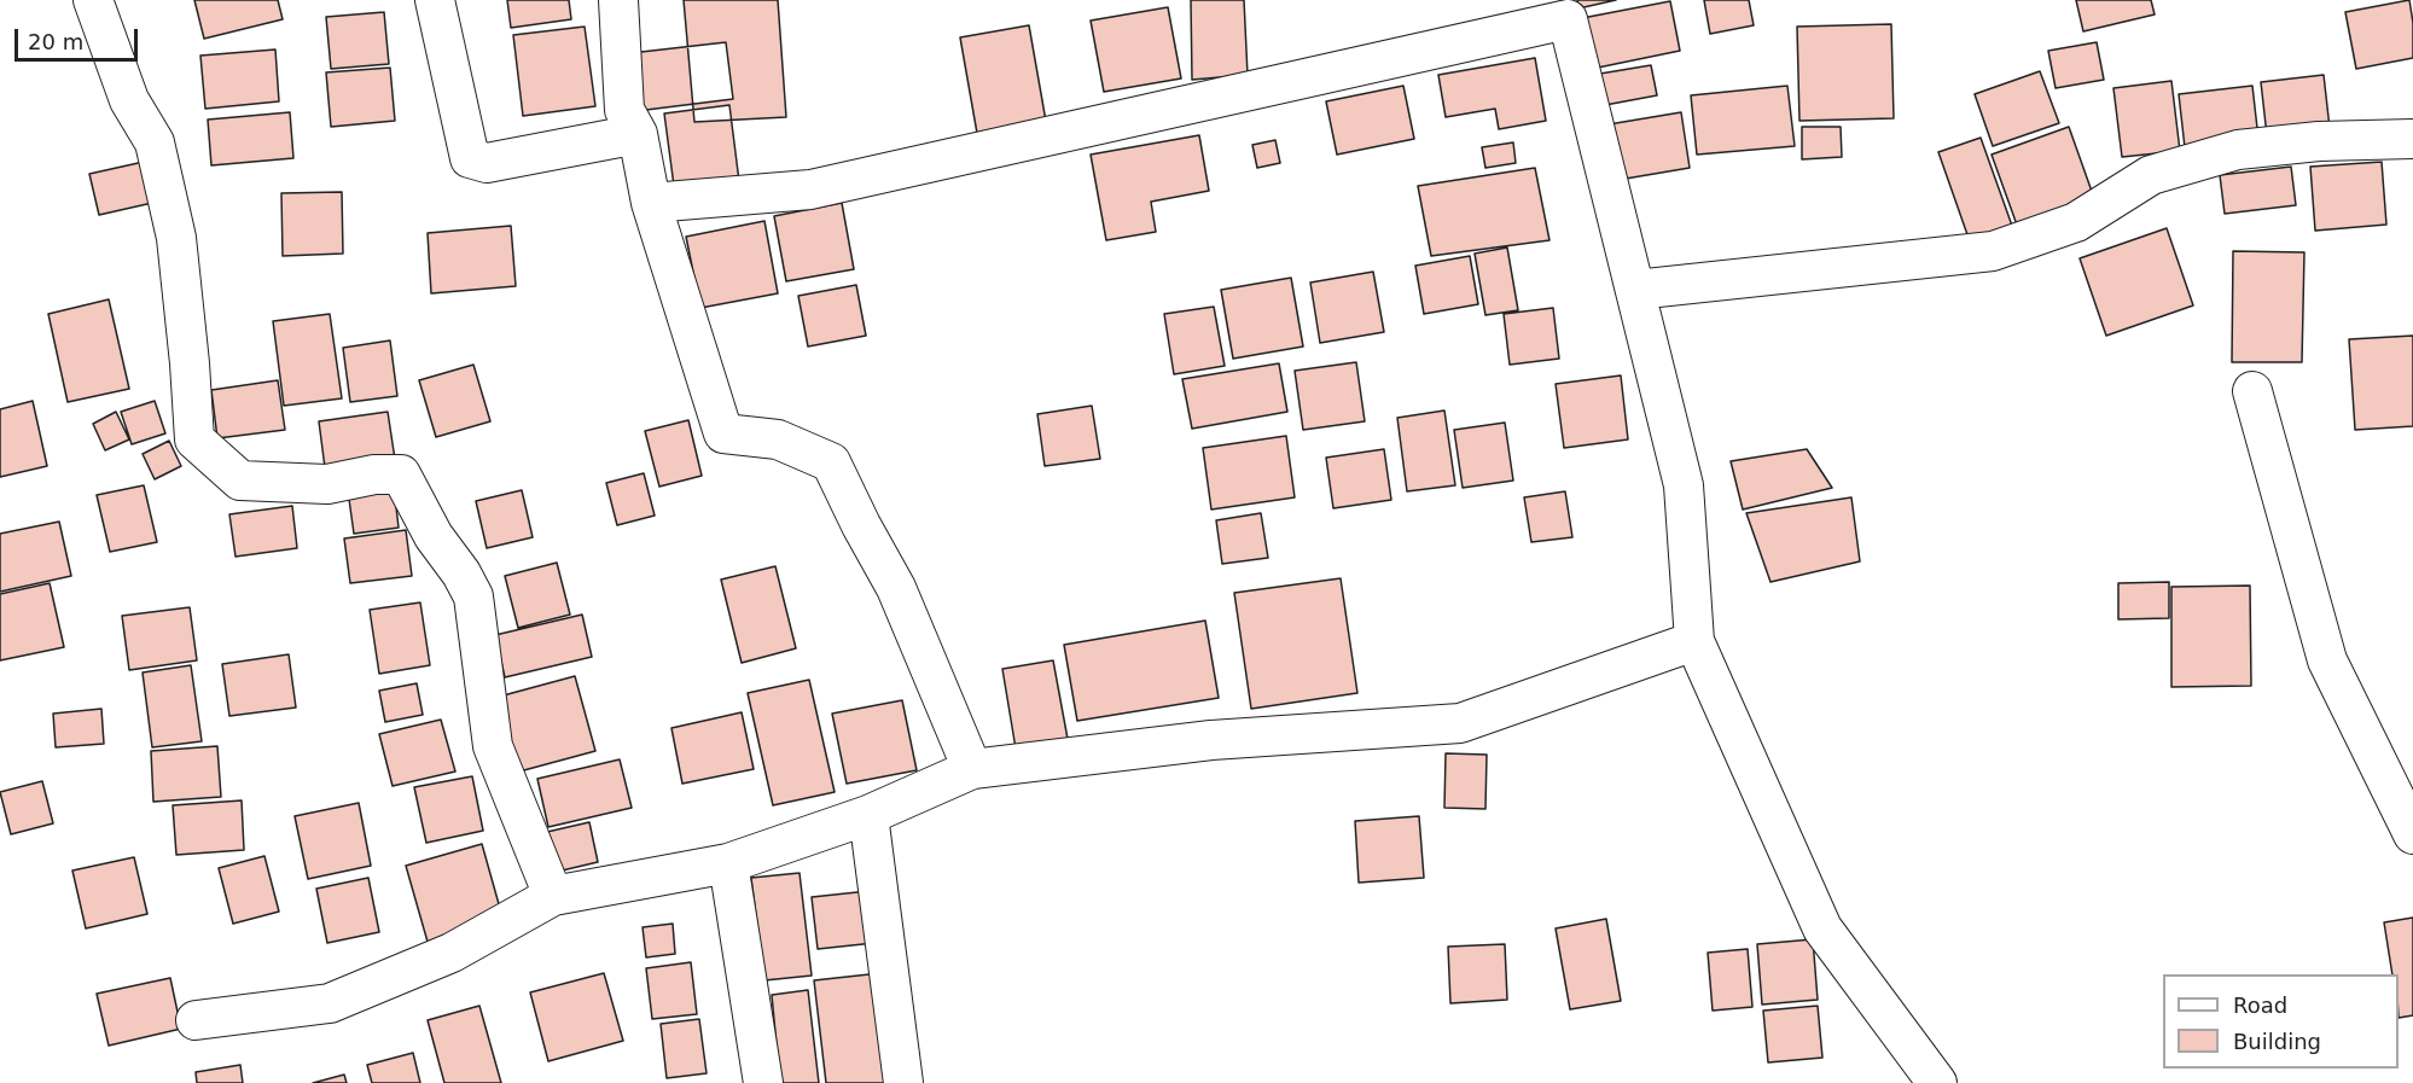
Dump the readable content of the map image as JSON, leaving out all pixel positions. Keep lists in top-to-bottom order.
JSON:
{
  "legend": ["Road", "Building"],
  "scale_bar": "20 m"
}
